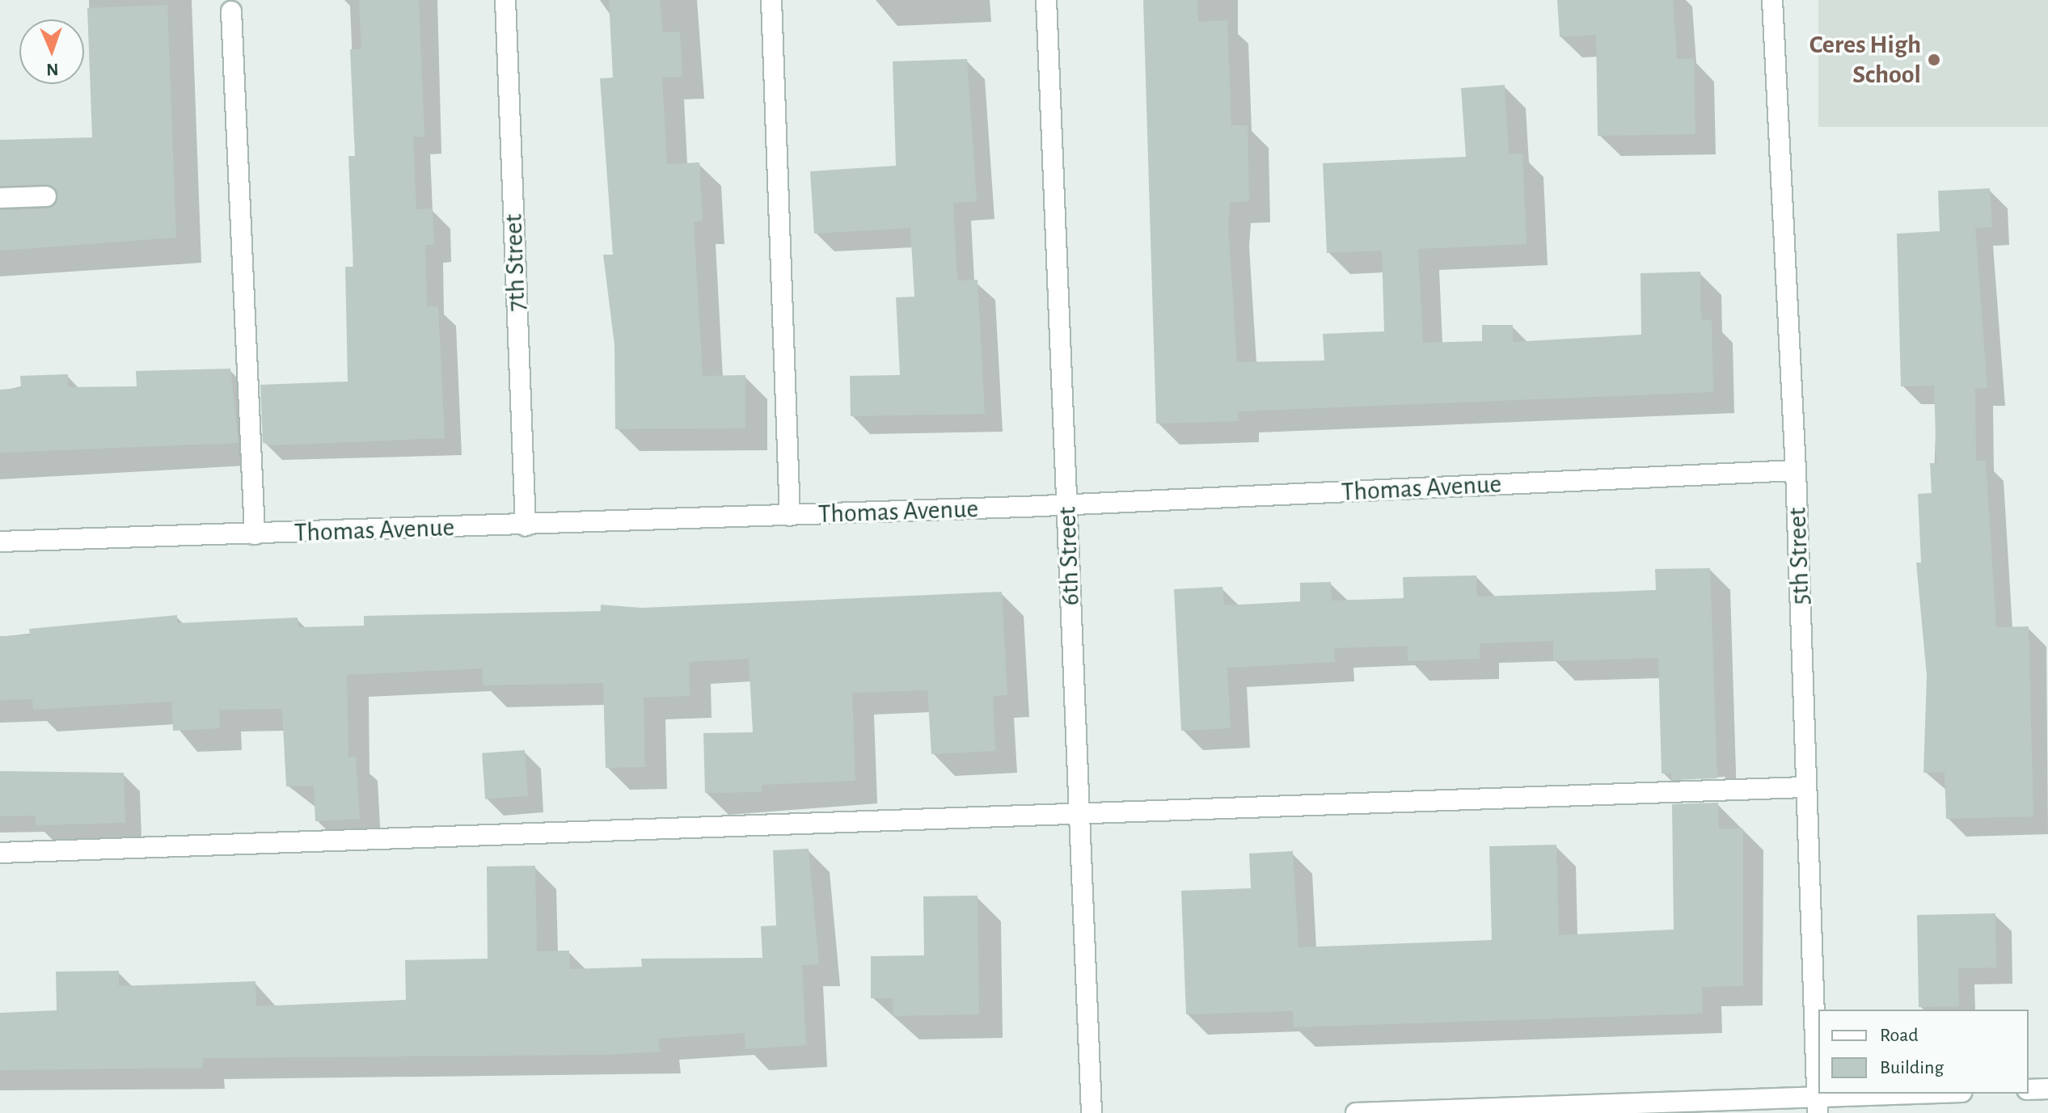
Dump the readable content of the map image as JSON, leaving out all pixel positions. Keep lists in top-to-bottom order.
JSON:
{
  "streets": {
    "street": [
      "7th Street",
      "Thomas Avenue",
      "6th Street",
      "5th Street"
    ]
  },
  "crossings": [
    ["7th Street", "Thomas Avenue"],
    ["Thomas Avenue", "6th Street"],
    ["Thomas Avenue", "5th Street"]
  ],
  "places": ["Ceres High School"],
  "legend": ["Road", "Building"],
  "north": "bottom"
}
